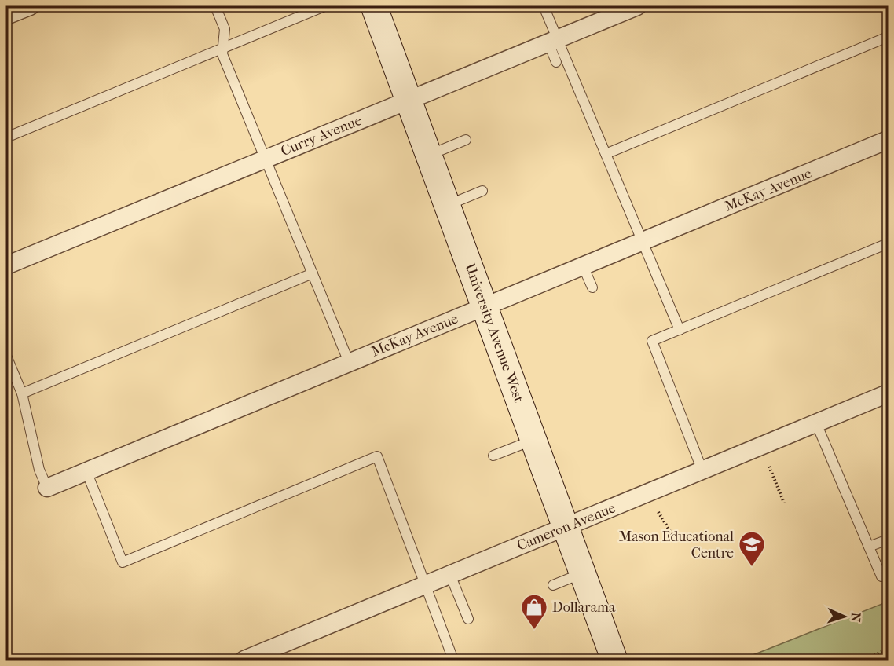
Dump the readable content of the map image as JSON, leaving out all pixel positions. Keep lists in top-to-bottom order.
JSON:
{
  "streets": {
    "main road": ["University Avenue West"],
    "street": ["Curry Avenue", "McKay Avenue", "Cameron Avenue"]
  },
  "crossings": [
    ["Curry Avenue", "University Avenue West"],
    ["McKay Avenue", "University Avenue West"],
    ["University Avenue West", "Cameron Avenue"]
  ],
  "places": {
    "school or university": ["Mason Educational Centre"],
    "shop": ["Dollarama"]
  },
  "north": "right"
}
